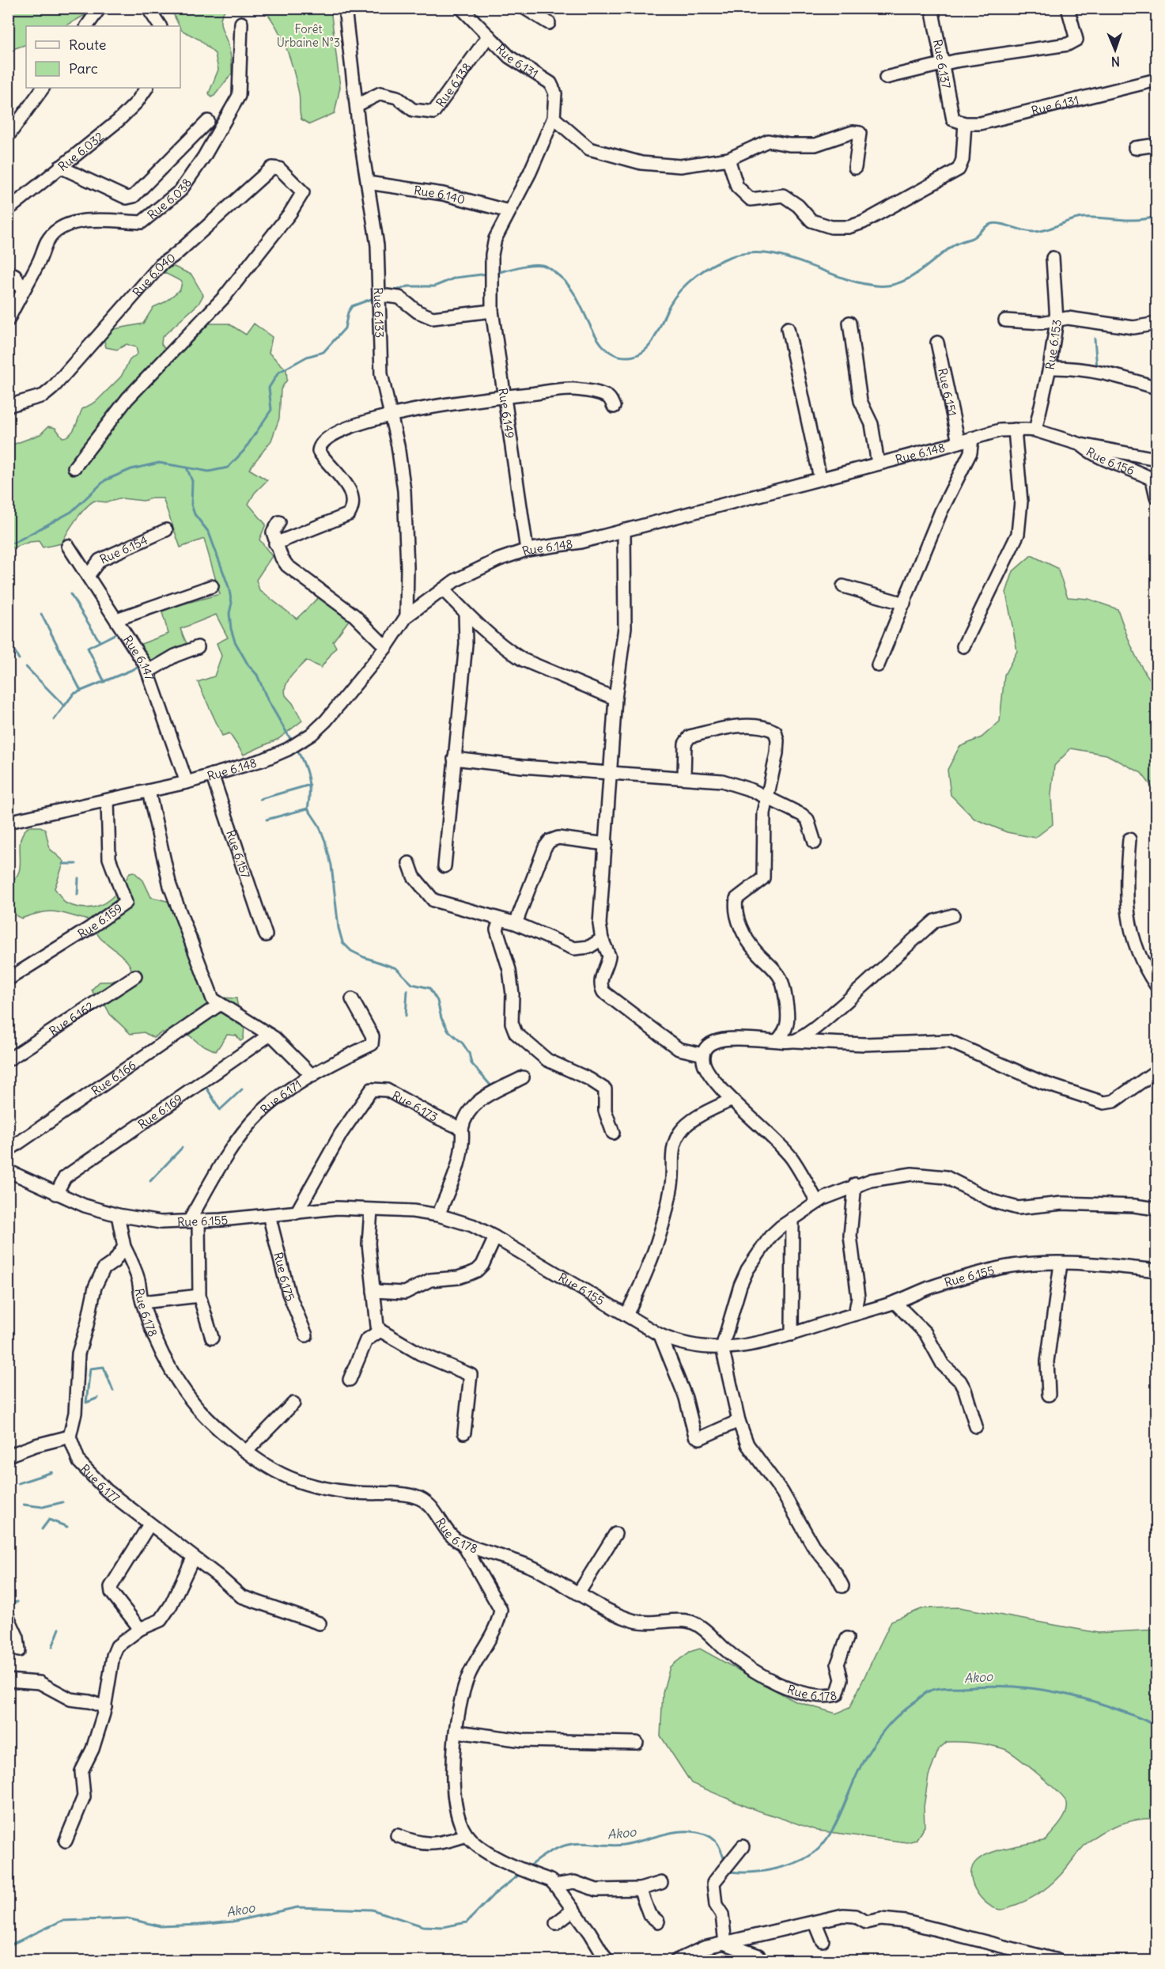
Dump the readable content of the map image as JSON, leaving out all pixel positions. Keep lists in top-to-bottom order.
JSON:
{
  "streets": {
    "street": [
      "Rue 6.131",
      "Rue 6.137",
      "Rue 6.138",
      "Rue 6.032",
      "Rue 6.140",
      "Rue 6.038",
      "Rue 6.040",
      "Rue 6.133",
      "Rue 6.153",
      "Rue 6.151",
      "Rue 6.149",
      "Rue 6.148",
      "Rue 6.156",
      "Rue 6.154",
      "Rue 6.147",
      "Rue 6.157",
      "Rue 6.159",
      "Rue 6.162",
      "Rue 6.166",
      "Rue 6.171",
      "Rue 6.173",
      "Rue 6.169",
      "Rue 6.155",
      "Rue 6.175",
      "Rue 6.178",
      "Rue 6.177"
    ]
  },
  "crossings": [
    ["Rue 6.131", "Rue 6.137"],
    ["Rue 6.131", "Rue 6.138"],
    ["Rue 6.131", "Rue 6.140"],
    ["Rue 6.131", "Rue 6.149"],
    ["Rue 6.138", "Rue 6.133"],
    ["Rue 6.140", "Rue 6.133"],
    ["Rue 6.140", "Rue 6.149"],
    ["Rue 6.133", "Rue 6.148"],
    ["Rue 6.153", "Rue 6.148"],
    ["Rue 6.151", "Rue 6.148"],
    ["Rue 6.149", "Rue 6.148"],
    ["Rue 6.148", "Rue 6.156"],
    ["Rue 6.148", "Rue 6.147"],
    ["Rue 6.148", "Rue 6.157"],
    ["Rue 6.148", "Rue 6.159"],
    ["Rue 6.154", "Rue 6.147"],
    ["Rue 6.171", "Rue 6.155"],
    ["Rue 6.173", "Rue 6.155"],
    ["Rue 6.169", "Rue 6.155"],
    ["Rue 6.155", "Rue 6.175"]
  ],
  "water": ["Akoo"],
  "parks": ["Forêt Urbaine N°3"],
  "legend": ["Route", "Parc"],
  "north": "bottom"
}
